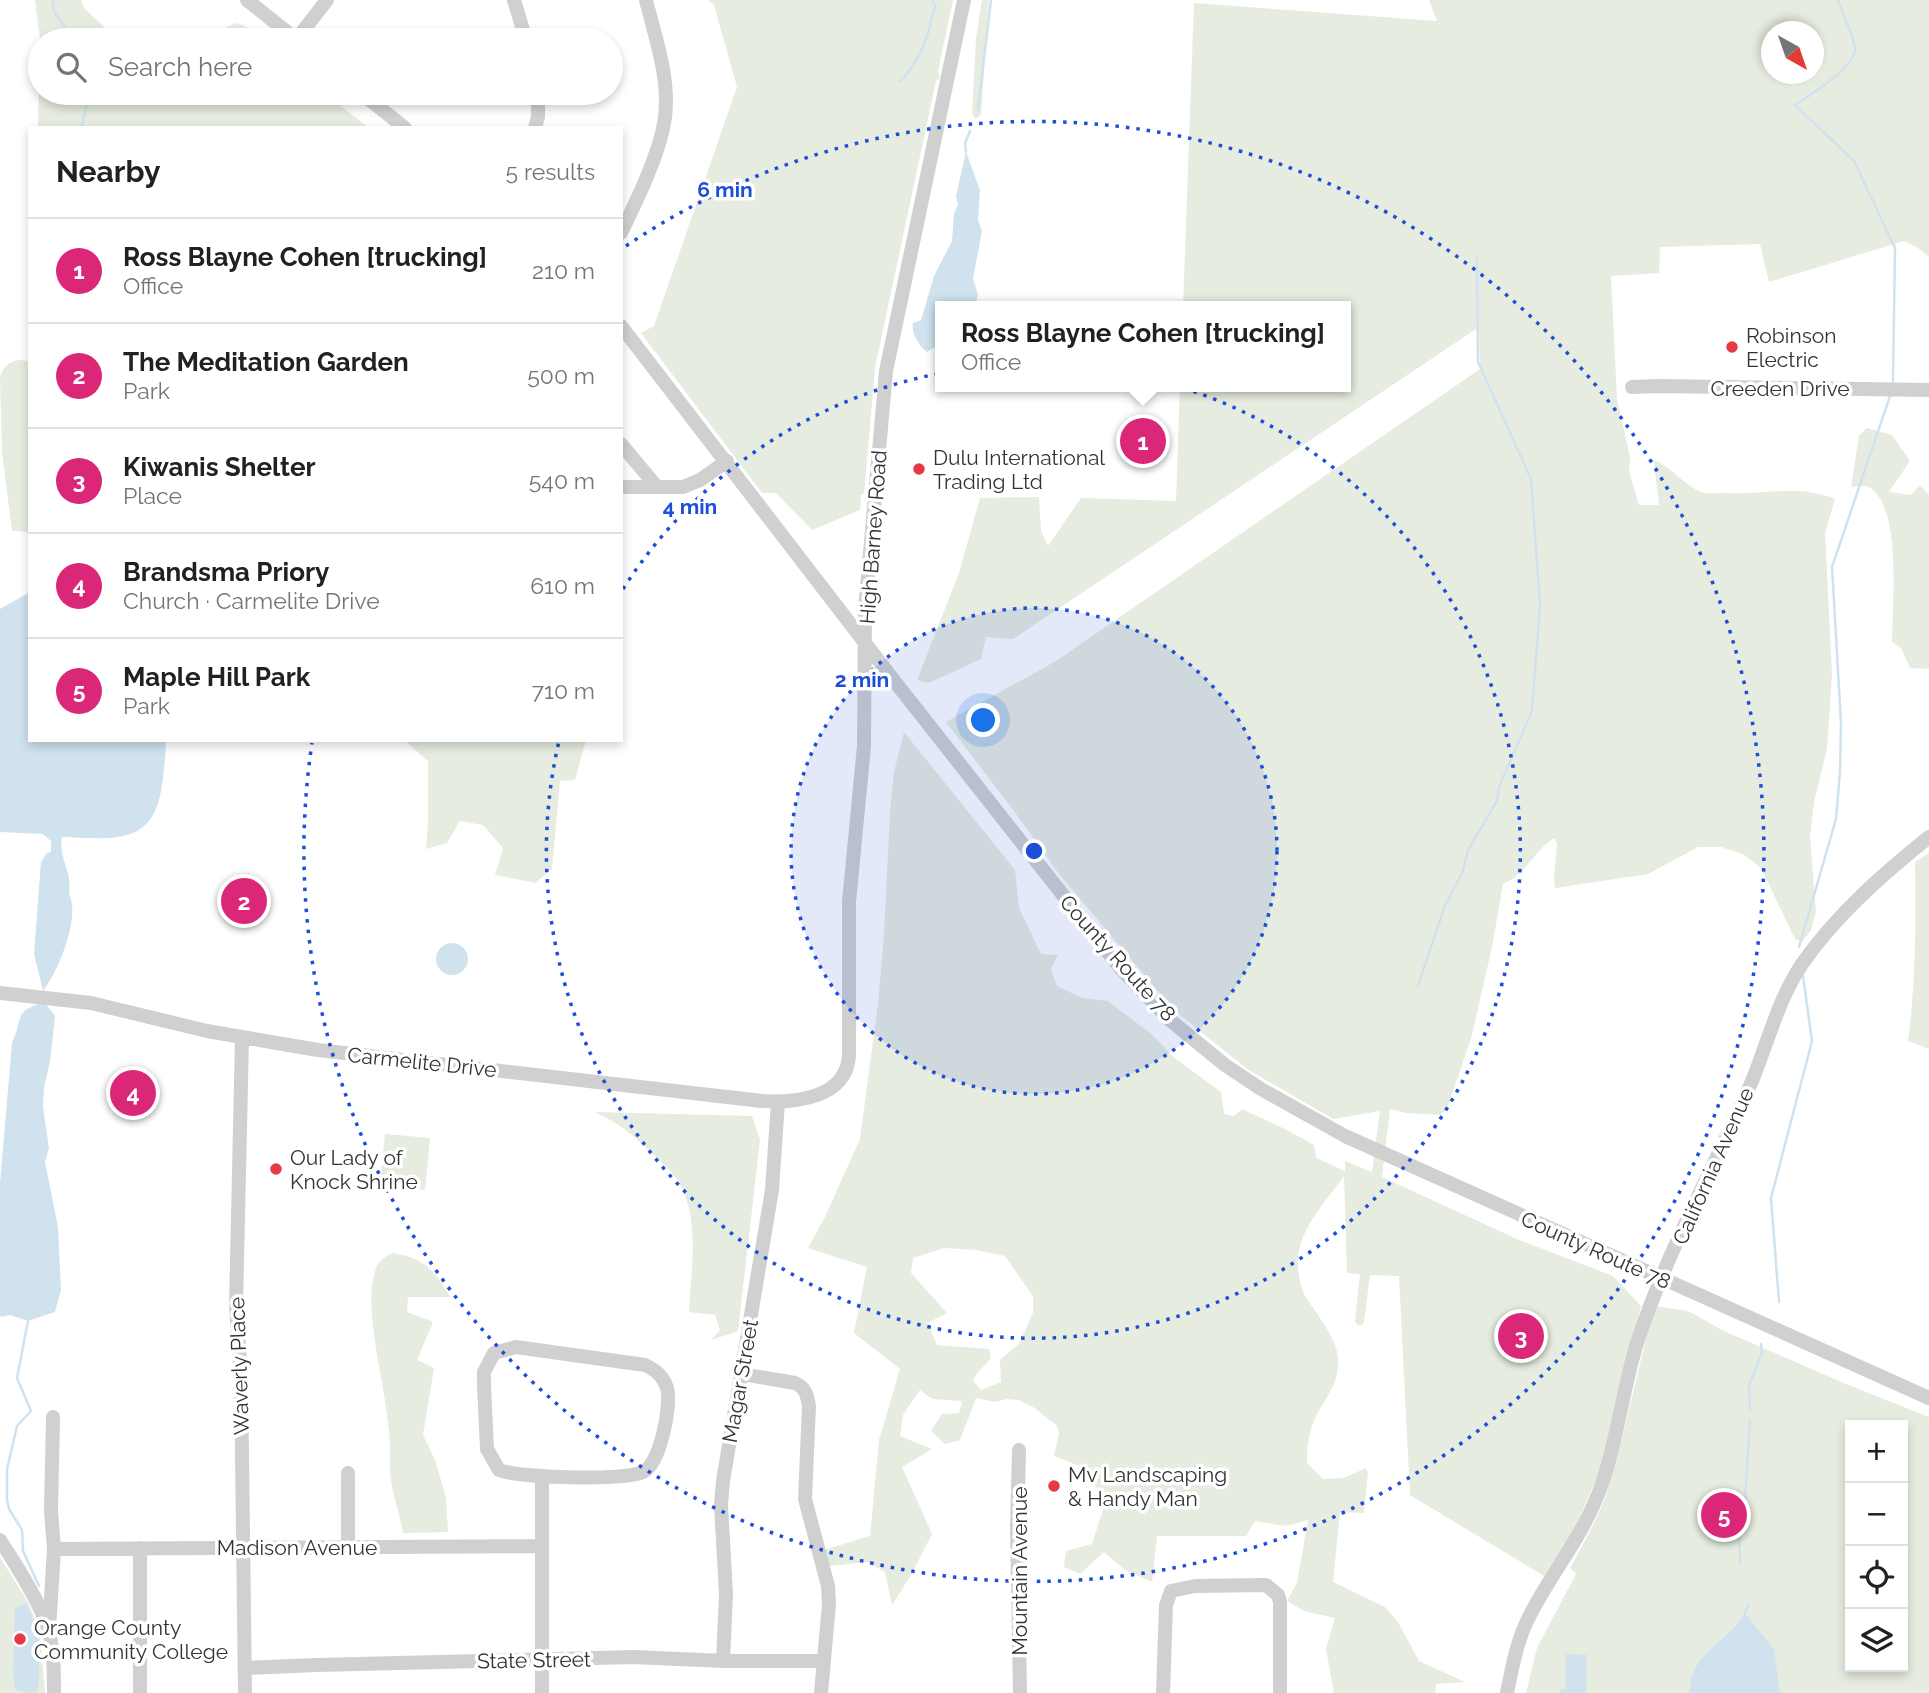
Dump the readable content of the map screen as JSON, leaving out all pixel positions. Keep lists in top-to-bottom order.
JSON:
{
  "streets": {
    "street": [
      "Creeden Drive",
      "High Barney Road",
      "County Route 78",
      "Carmelite Drive",
      "California Avenue",
      "Waverly Place",
      "Magar Street",
      "Madison Avenue",
      "Mountain Avenue",
      "State Street"
    ]
  },
  "crossings": [
    ["High Barney Road", "County Route 78"],
    ["High Barney Road", "Carmelite Drive"],
    ["County Route 78", "California Avenue"],
    ["Carmelite Drive", "Waverly Place"],
    ["Carmelite Drive", "Magar Street"],
    ["Waverly Place", "Madison Avenue"],
    ["Waverly Place", "State Street"],
    ["Magar Street", "State Street"]
  ],
  "places": [
    "Robinson Electric",
    "Dulu International Trading Ltd",
    "Our Lady of Knock Shrine",
    "Mv Landscaping & Handy Man",
    "Orange County Community College"
  ],
  "north": "bottom right",
  "page": {
    "search": "Search here",
    "heading": ["Nearby", "5 results"],
    "list": [
      {
        "mark": "1",
        "name": "Ross Blayne Cohen [trucking]",
        "note": "Office",
        "value": "210 m"
      },
      {
        "mark": "2",
        "name": "The Meditation Garden",
        "note": "Park",
        "value": "500 m"
      },
      {
        "mark": "3",
        "name": "Kiwanis Shelter",
        "note": "Place",
        "value": "540 m"
      },
      {
        "mark": "4",
        "name": "Brandsma Priory",
        "note": "Church · Carmelite Drive",
        "value": "610 m"
      },
      {
        "mark": "5",
        "name": "Maple Hill Park",
        "note": "Park",
        "value": "710 m"
      }
    ],
    "popup": ["Ross Blayne Cohen [trucking]", "Office"],
    "pins": [
      "1",
      "2",
      "4",
      "3",
      "5"
    ],
    "map_buttons": ["+", "−"]
  },
  "rings": ["6 min", "4 min", "2 min"]
}
